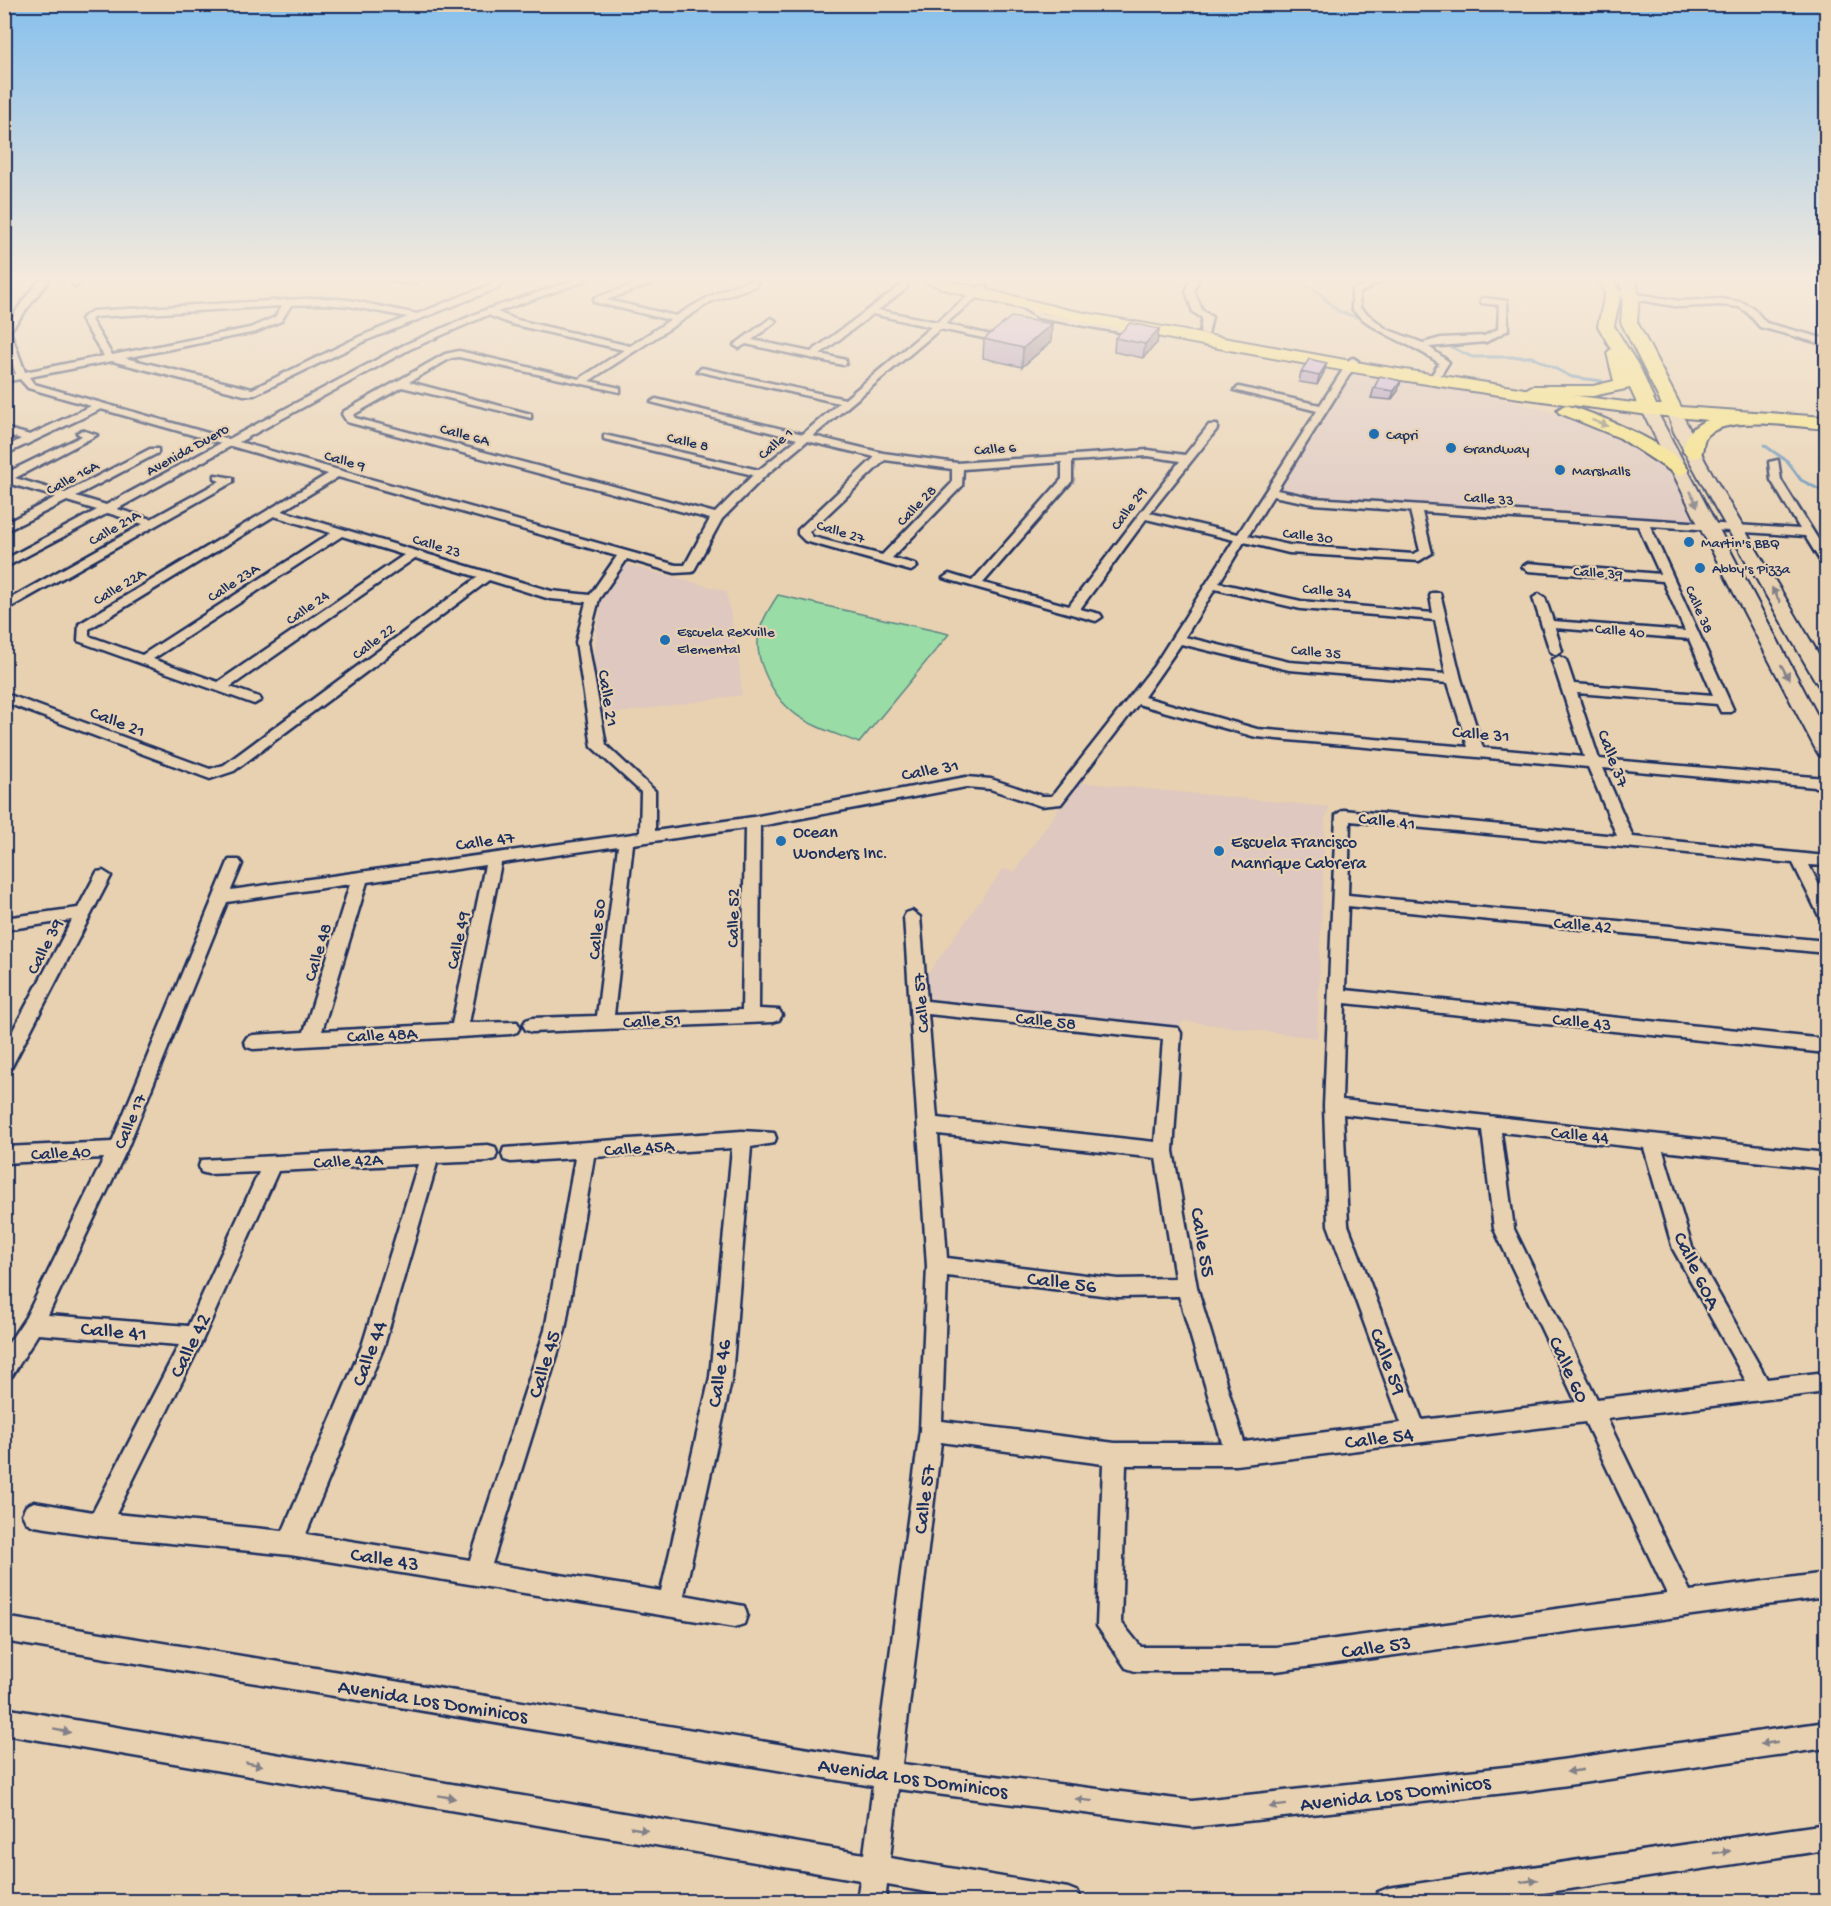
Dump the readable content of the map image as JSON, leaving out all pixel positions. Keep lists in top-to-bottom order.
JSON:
{
  "streets": {
    "street": [
      "Calle 6A",
      "Calle 8",
      "Calle 1",
      "Calle 6",
      "Avenida Duero",
      "Calle 9",
      "Calle 16A",
      "Calle 33",
      "Calle 28",
      "Calle 29",
      "Calle 21A",
      "Calle 27",
      "Calle 30",
      "Calle 23",
      "Calle 39",
      "Calle 23A",
      "Calle 22A",
      "Calle 34",
      "Calle 24",
      "Calle 38",
      "Calle 40",
      "Calle 22",
      "Calle 35",
      "Calle 21",
      "Calle 31",
      "Calle 37",
      "Calle 41",
      "Calle 47",
      "Calle 52",
      "Calle 42",
      "Calle 50",
      "Calle 49",
      "Calle 48",
      "Calle 57",
      "Calle 51",
      "Calle 58",
      "Calle 43",
      "Calle 48A",
      "Calle 17",
      "Calle 44",
      "Calle 45A",
      "Calle 42A",
      "Calle 55",
      "Calle 60A",
      "Calle 56",
      "Calle 59",
      "Calle 45",
      "Calle 60",
      "Calle 46",
      "Calle 54",
      "Calle 53",
      "Avenida Los Dominicos"
    ]
  },
  "crossings": [
    ["Calle 6A", "Calle 1"],
    ["Calle 8", "Calle 1"],
    ["Calle 1", "Calle 6"],
    ["Calle 1", "Calle 9"],
    ["Calle 6", "Calle 28"],
    ["Calle 6", "Calle 29"],
    ["Calle 6", "Calle 27"],
    ["Avenida Duero", "Calle 9"],
    ["Calle 9", "Calle 22A"],
    ["Calle 9", "Calle 21"],
    ["Calle 33", "Calle 30"],
    ["Calle 33", "Calle 38"],
    ["Calle 33", "Calle 31"],
    ["Calle 28", "Calle 27"],
    ["Calle 29", "Calle 30"],
    ["Calle 30", "Calle 31"],
    ["Calle 23", "Calle 23A"],
    ["Calle 23", "Calle 22A"],
    ["Calle 23", "Calle 24"],
    ["Calle 23", "Calle 22"],
    ["Calle 23", "Calle 21"],
    ["Calle 39", "Calle 38"],
    ["Calle 23A", "Calle 22A"],
    ["Calle 22A", "Calle 24"],
    ["Calle 34", "Calle 31"],
    ["Calle 38", "Calle 40"],
    ["Calle 38", "Calle 37"],
    ["Calle 40", "Calle 37"],
    ["Calle 40", "Calle 17"],
    ["Calle 22", "Calle 21"],
    ["Calle 35", "Calle 31"],
    ["Calle 21", "Calle 47"],
    ["Calle 31", "Calle 37"],
    ["Calle 31", "Calle 47"],
    ["Calle 31", "Calle 52"],
    ["Calle 37", "Calle 41"],
    ["Calle 41", "Calle 42"],
    ["Calle 41", "Calle 43"],
    ["Calle 41", "Calle 17"],
    ["Calle 41", "Calle 44"],
    ["Calle 41", "Calle 59"],
    ["Calle 47", "Calle 52"],
    ["Calle 47", "Calle 50"],
    ["Calle 47", "Calle 49"],
    ["Calle 47", "Calle 48"],
    ["Calle 47", "Calle 17"],
    ["Calle 52", "Calle 51"],
    ["Calle 42", "Calle 43"],
    ["Calle 42", "Calle 42A"],
    ["Calle 50", "Calle 51"],
    ["Calle 49", "Calle 48A"],
    ["Calle 48", "Calle 48A"],
    ["Calle 57", "Calle 58"],
    ["Calle 57", "Calle 56"],
    ["Calle 57", "Calle 54"],
    ["Calle 57", "Avenida Los Dominicos"],
    ["Calle 58", "Calle 55"],
    ["Calle 43", "Calle 44"],
    ["Calle 43", "Calle 45"],
    ["Calle 43", "Calle 46"],
    ["Calle 44", "Calle 42A"],
    ["Calle 44", "Calle 60A"],
    ["Calle 44", "Calle 60"],
    ["Calle 45A", "Calle 45"],
    ["Calle 45A", "Calle 46"],
    ["Calle 55", "Calle 56"],
    ["Calle 55", "Calle 54"],
    ["Calle 60A", "Calle 54"],
    ["Calle 59", "Calle 54"],
    ["Calle 60", "Calle 54"],
    ["Calle 60", "Calle 53"],
    ["Calle 54", "Calle 53"]
  ],
  "places": [
    "Capri",
    "Grandway",
    "Marshalls",
    "Martin's BBQ",
    "Abby's Pizza",
    "Escuela Rexville Elemental",
    "Ocean Wonders Inc.",
    "Escuela Francisco Manrique Cabrera"
  ]
}
